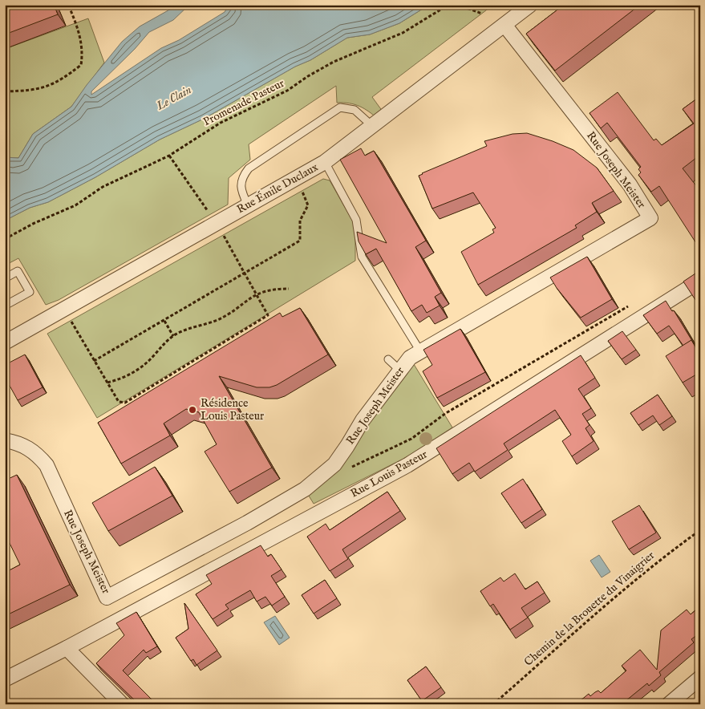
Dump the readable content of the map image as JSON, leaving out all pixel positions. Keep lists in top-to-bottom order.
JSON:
{
  "streets": {
    "street": ["Rue Joseph Meister", "Rue Émile Duclaux", "Rue Louis Pasteur"],
    "path": ["Promenade Pasteur", "Chemin de la Brouette du Vinaigrier"]
  },
  "crossings": [
    ["Rue Joseph Meister", "Rue Émile Duclaux"]
  ],
  "water": ["Le Clain"],
  "places": ["Résidence Louis Pasteur"]
}
